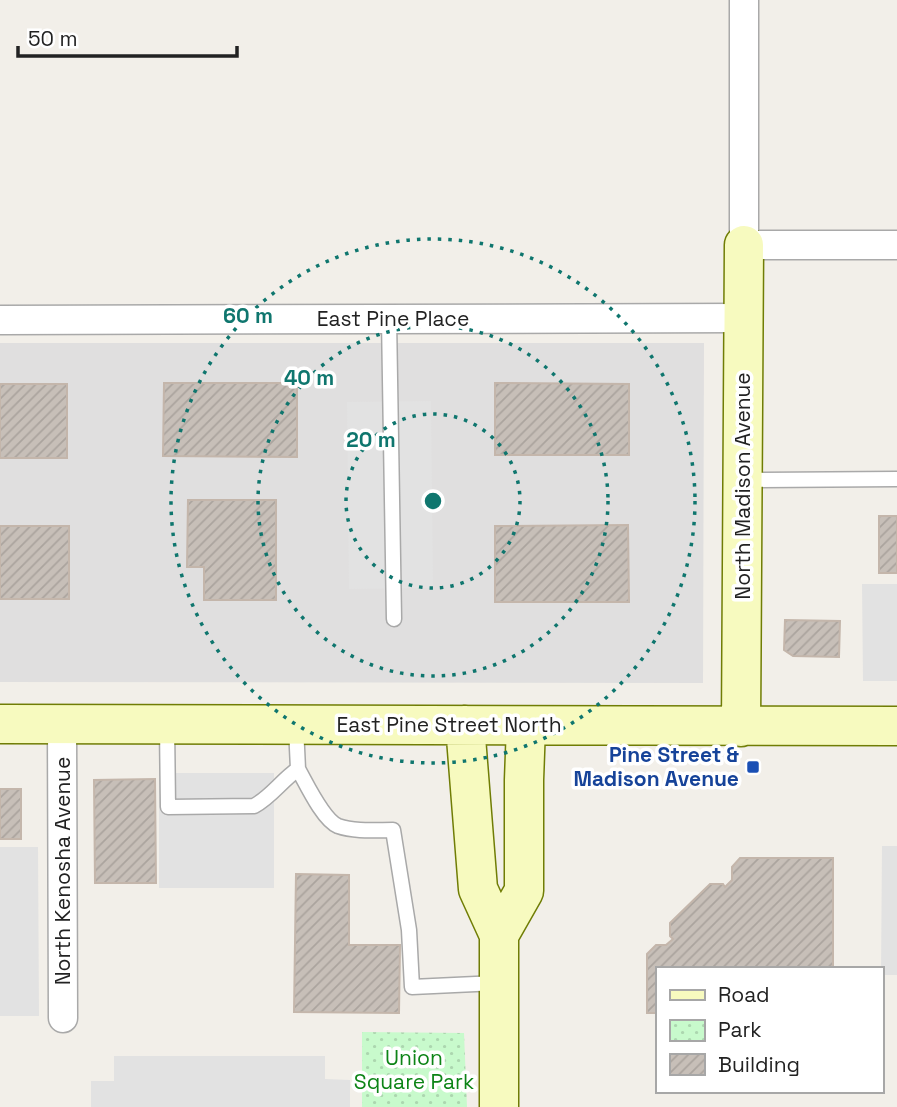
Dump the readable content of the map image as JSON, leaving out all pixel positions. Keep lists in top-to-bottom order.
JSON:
{
  "streets": {
    "street": [
      "East Pine Place",
      "North Madison Avenue",
      "East Pine Street North",
      "North Kenosha Avenue"
    ]
  },
  "crossings": [
    ["East Pine Place", "North Madison Avenue"],
    ["North Madison Avenue", "East Pine Street North"],
    ["East Pine Street North", "North Kenosha Avenue"]
  ],
  "parks": ["Union Square Park"],
  "places": {
    "transit": ["Pine Street & Madison Avenue"]
  },
  "legend": ["Road", "Park", "Building"],
  "scale_bar": "50 m",
  "rings": ["60 m", "40 m", "20 m"]
}
